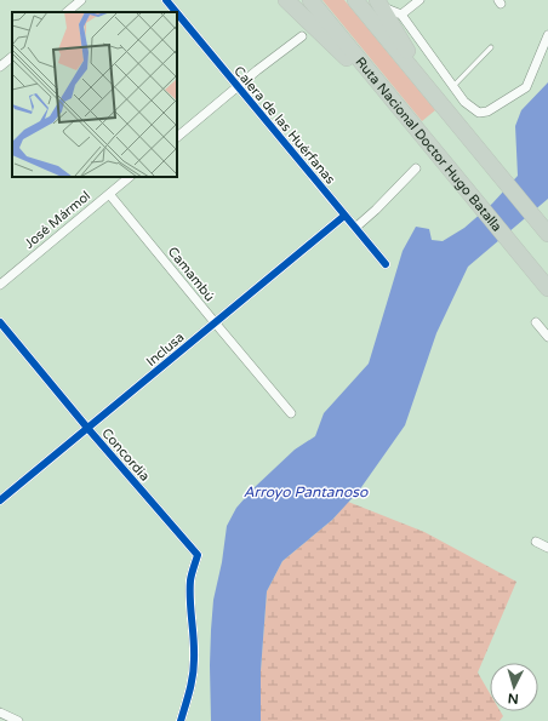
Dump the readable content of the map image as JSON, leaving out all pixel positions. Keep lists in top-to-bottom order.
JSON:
{
  "streets": {
    "highway": ["Ruta Nacional Doctor Hugo Batalla"],
    "street": [
      "Calera de las Huérfanas",
      "José Mármol",
      "Camambú",
      "Inclusa",
      "Concordia"
    ]
  },
  "crossings": [
    ["Calera de las Huérfanas", "Inclusa"],
    ["José Mármol", "Camambú"],
    ["Camambú", "Inclusa"],
    ["Inclusa", "Concordia"]
  ],
  "water": ["Arroyo Pantanoso"],
  "north": "bottom"
}
